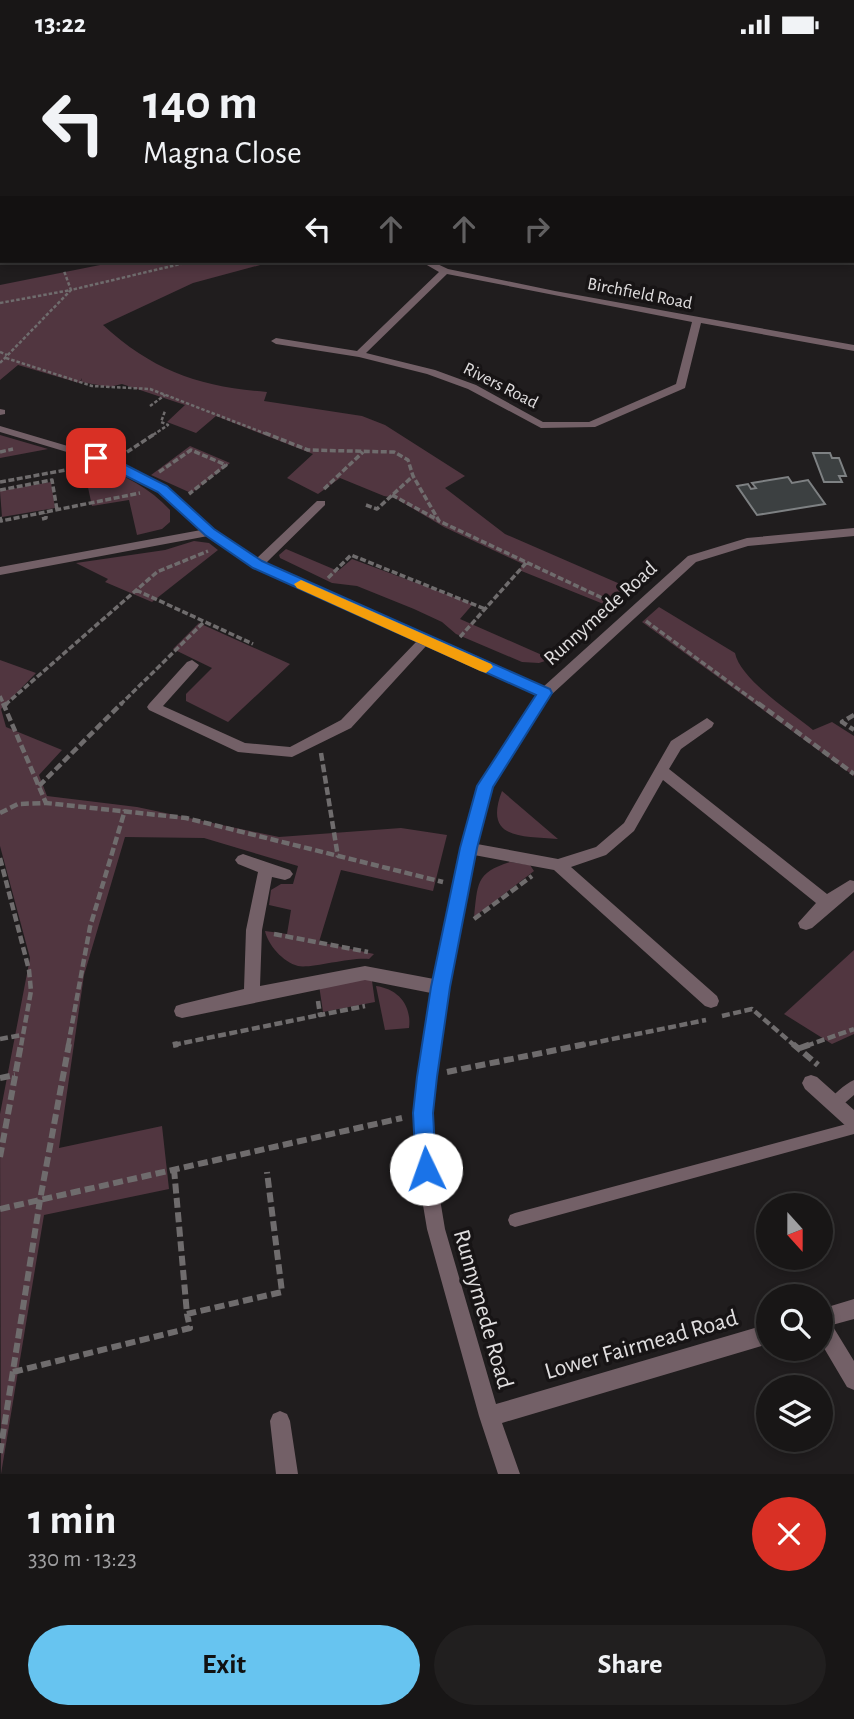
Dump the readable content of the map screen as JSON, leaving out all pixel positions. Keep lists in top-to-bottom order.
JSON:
{
  "streets": {
    "street": [
      "Birchfield Road",
      "Rivers Road",
      "Runnymede Road",
      "Lower Fairmead Road"
    ]
  },
  "crossings": [
    ["Birchfield Road", "Rivers Road"],
    ["Runnymede Road", "Lower Fairmead Road"]
  ],
  "north": "bottom",
  "page": {
    "status": "13:22",
    "turn": ["140 m", "Magna Close"],
    "heading": ["1 min", "330 m · 13:23"],
    "buttons": ["Exit", "Share"]
  }
}
